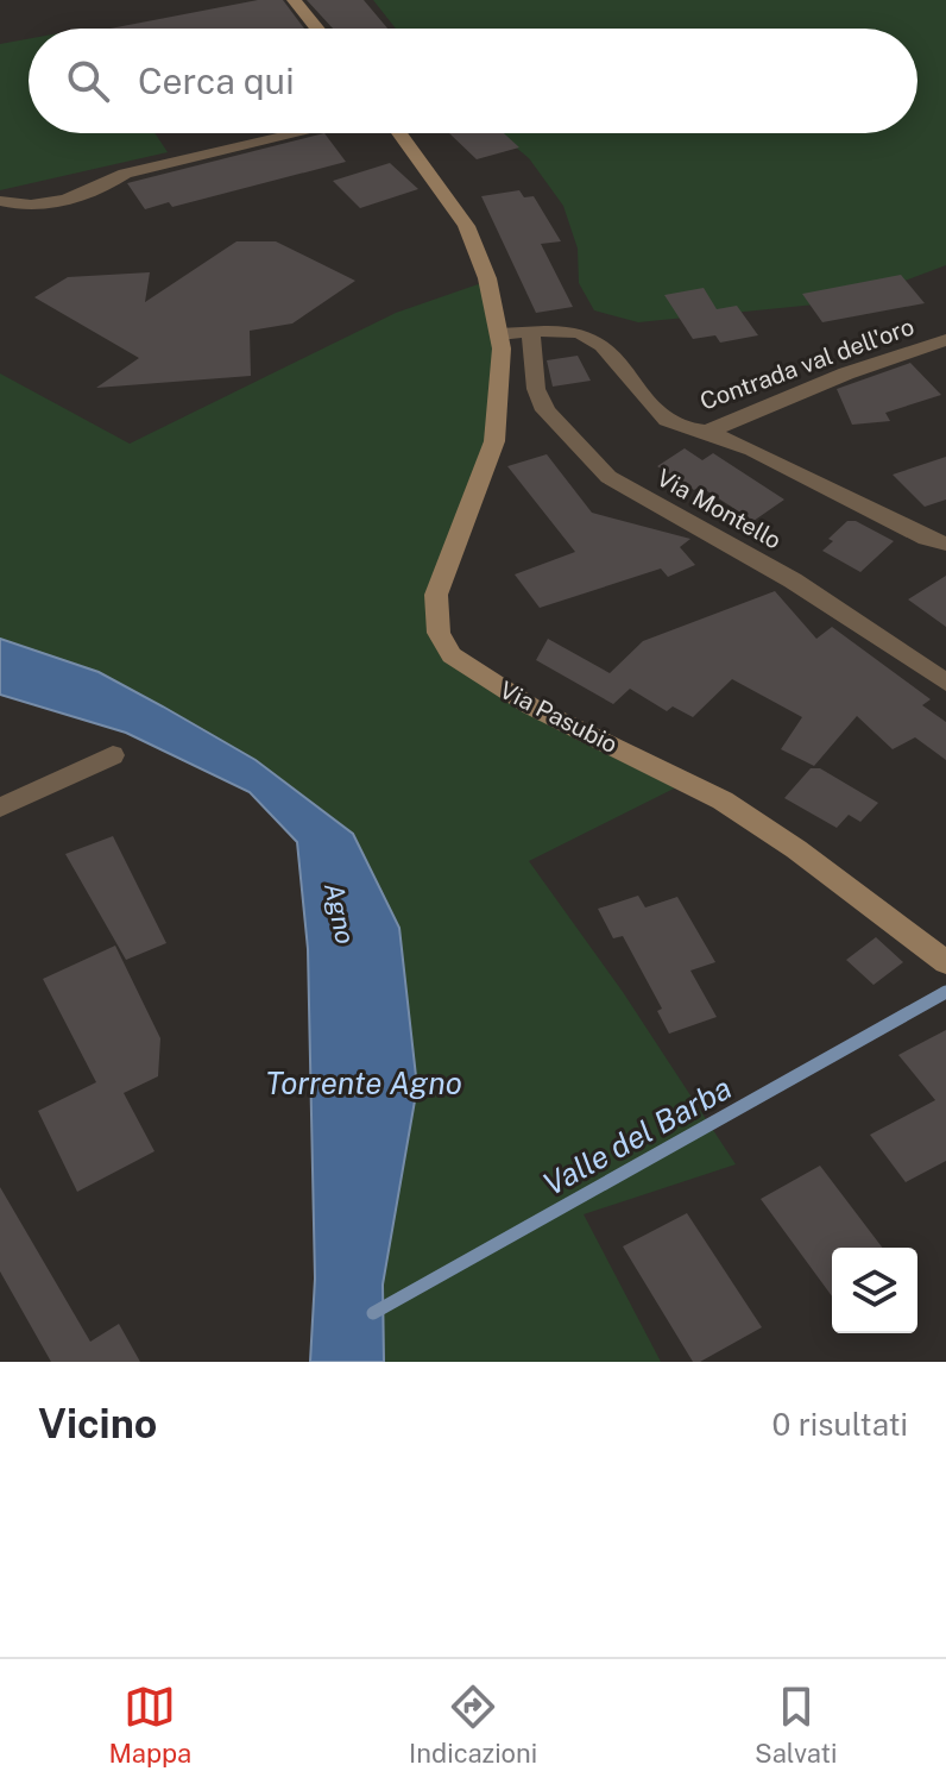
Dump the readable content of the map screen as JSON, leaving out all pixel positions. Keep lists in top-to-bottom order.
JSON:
{
  "streets": {
    "main road": ["Via Pasubio"],
    "street": ["Contrada val dell'oro", "Via Montello"]
  },
  "crossings": [
    ["Contrada val dell'oro", "Via Montello"],
    ["Contrada val dell'oro", "Via Pasubio"]
  ],
  "water": ["Agno", "Torrente Agno", "Valle del Barba"],
  "page": {
    "search": "Cerca qui",
    "heading": ["Vicino", "0 risultati"],
    "nav": ["Mappa", "Indicazioni", "Salvati"]
  }
}
